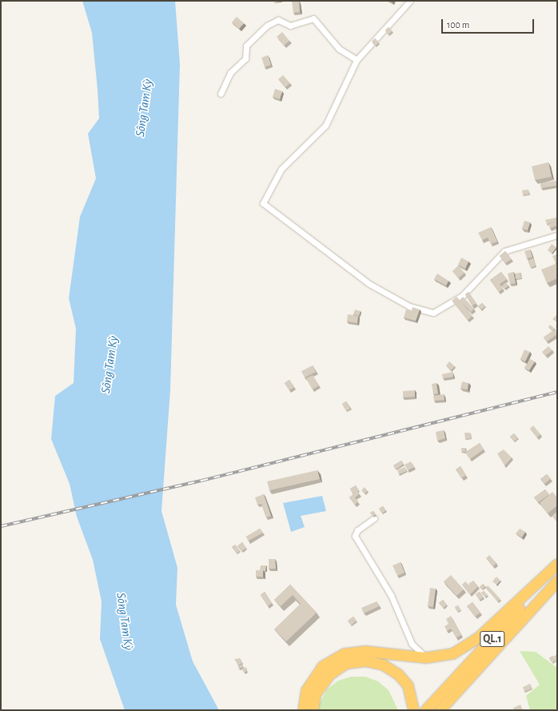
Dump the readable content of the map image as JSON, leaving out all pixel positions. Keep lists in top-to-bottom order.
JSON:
{
  "streets": {
    "highway": ["QL.1"]
  },
  "water": ["Sông Tam Kỳ"],
  "scale_bar": "100 m"
}
